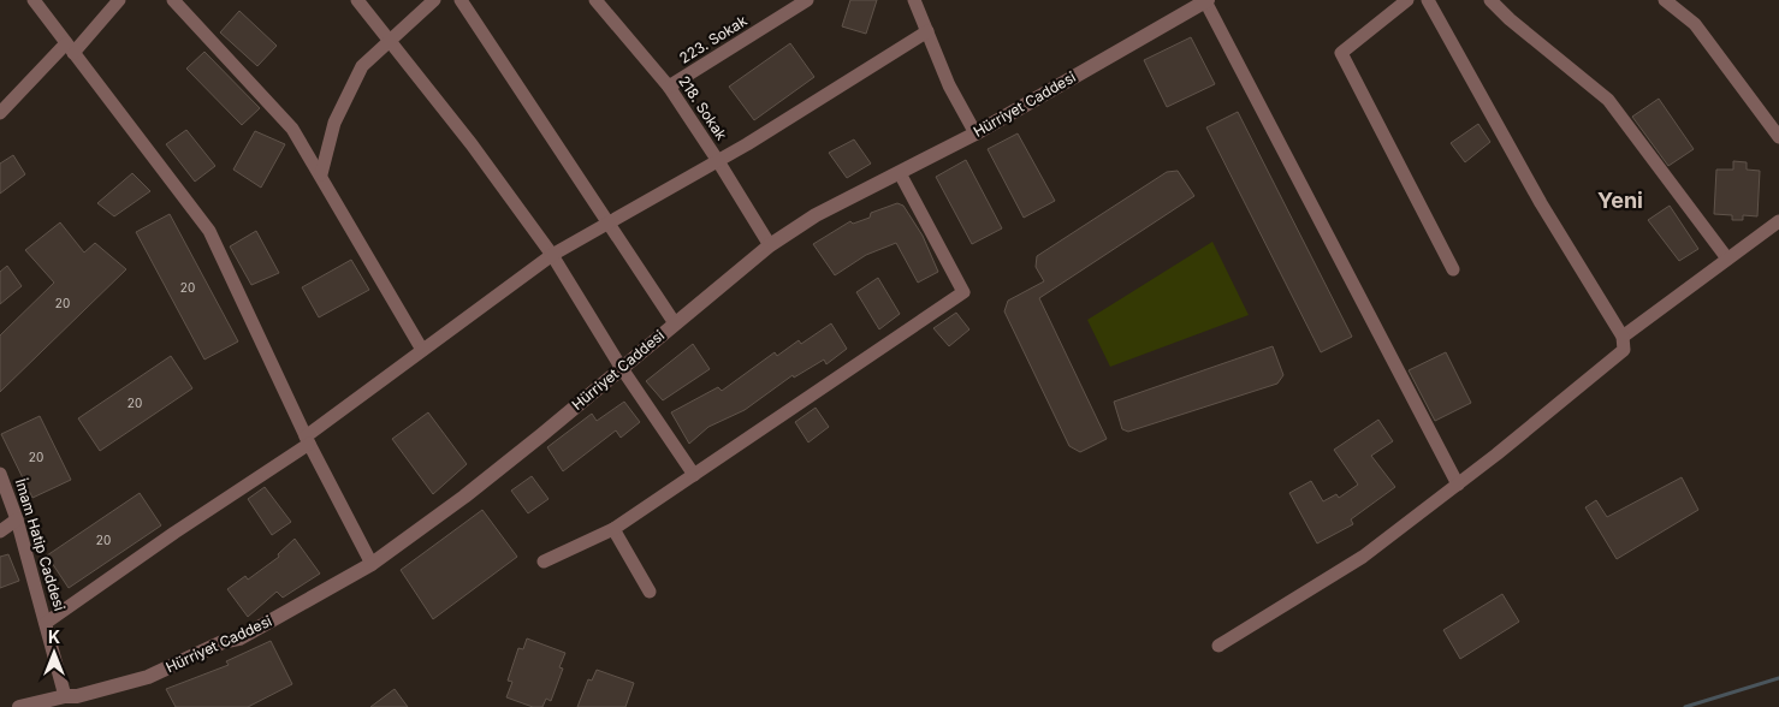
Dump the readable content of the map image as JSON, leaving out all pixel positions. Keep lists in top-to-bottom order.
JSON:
{
  "streets": {
    "street": [
      "223. Sokak",
      "Hürriyet Caddesi",
      "218. Sokak",
      "İmam Hatip Caddesi"
    ]
  },
  "crossings": [
    ["223. Sokak", "218. Sokak"],
    ["Hürriyet Caddesi", "218. Sokak"],
    ["Hürriyet Caddesi", "İmam Hatip Caddesi"]
  ],
  "districts": ["Yeni"],
  "house_numbers": [
    "20",
    "20",
    "20",
    "20",
    "20"
  ],
  "north": "top"
}
